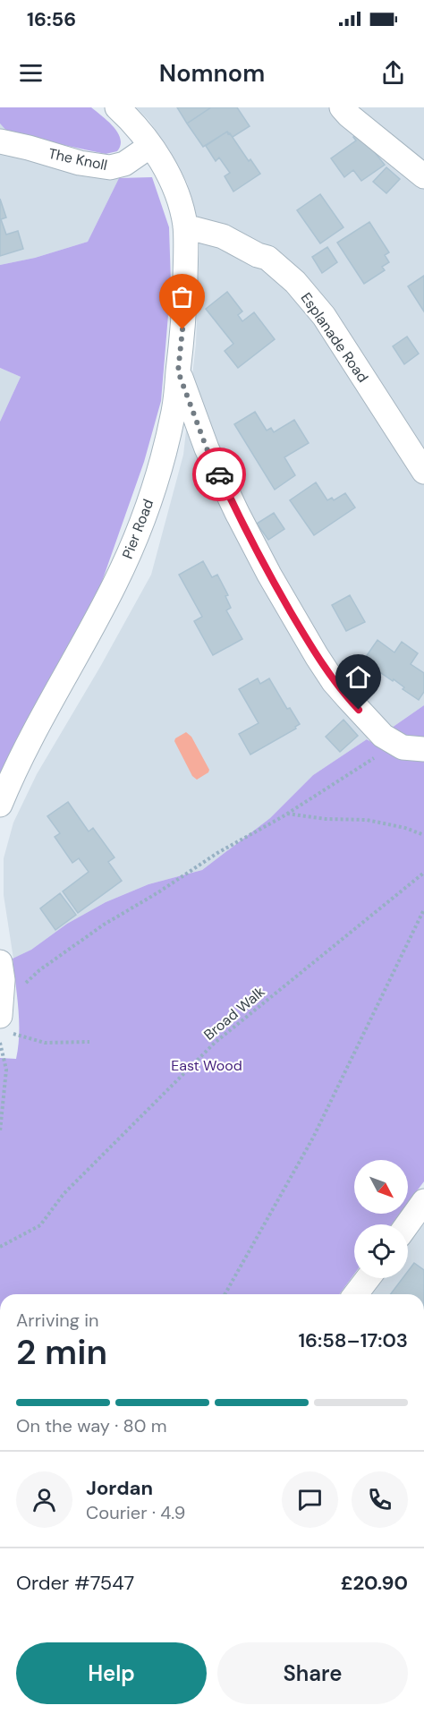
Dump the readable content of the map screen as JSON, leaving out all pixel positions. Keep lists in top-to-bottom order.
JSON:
{
  "streets": {
    "street": ["The Knoll", "Esplanade Road", "Pier Road"],
    "path": ["Broad Walk"]
  },
  "crossings": [
    ["The Knoll", "Pier Road"],
    ["Esplanade Road", "Pier Road"]
  ],
  "parks": ["East Wood"],
  "north": "bottom right",
  "page": {
    "status": "16:56",
    "header": "Nomnom",
    "heading": ["2 min", "Arriving in", "16:58–17:03"],
    "panel": [
      "Jordan",
      "Courier · 4.9",
      "Order #7547",
      "£20.90"
    ],
    "bar": "On the way · 80 m",
    "buttons": ["Help", "Share"]
  }
}
